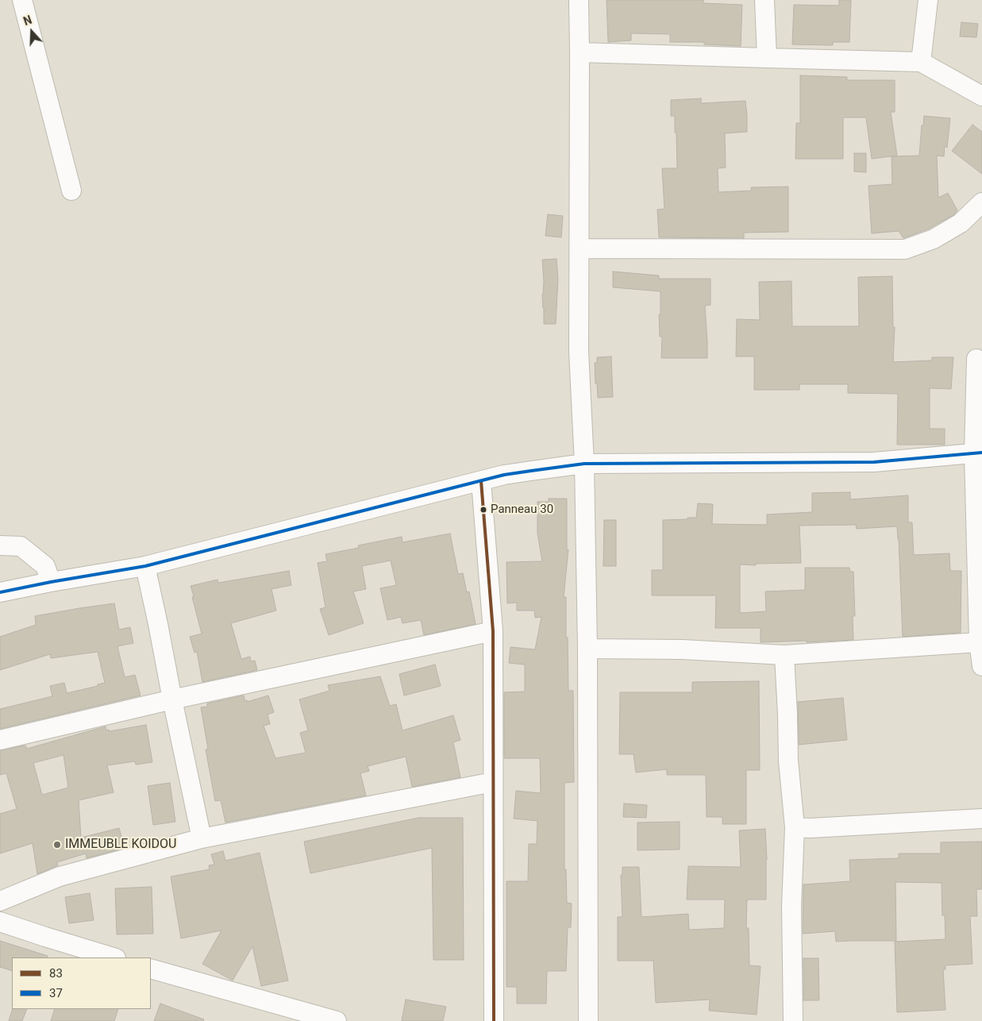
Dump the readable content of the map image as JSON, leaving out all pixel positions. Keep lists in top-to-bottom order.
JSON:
{
  "places": ["Panneau 30", "IMMEUBLE KOIDOU"],
  "lines": ["transit line 37", "transit line 83"],
  "legend": ["83", "37"],
  "north": "top"
}
